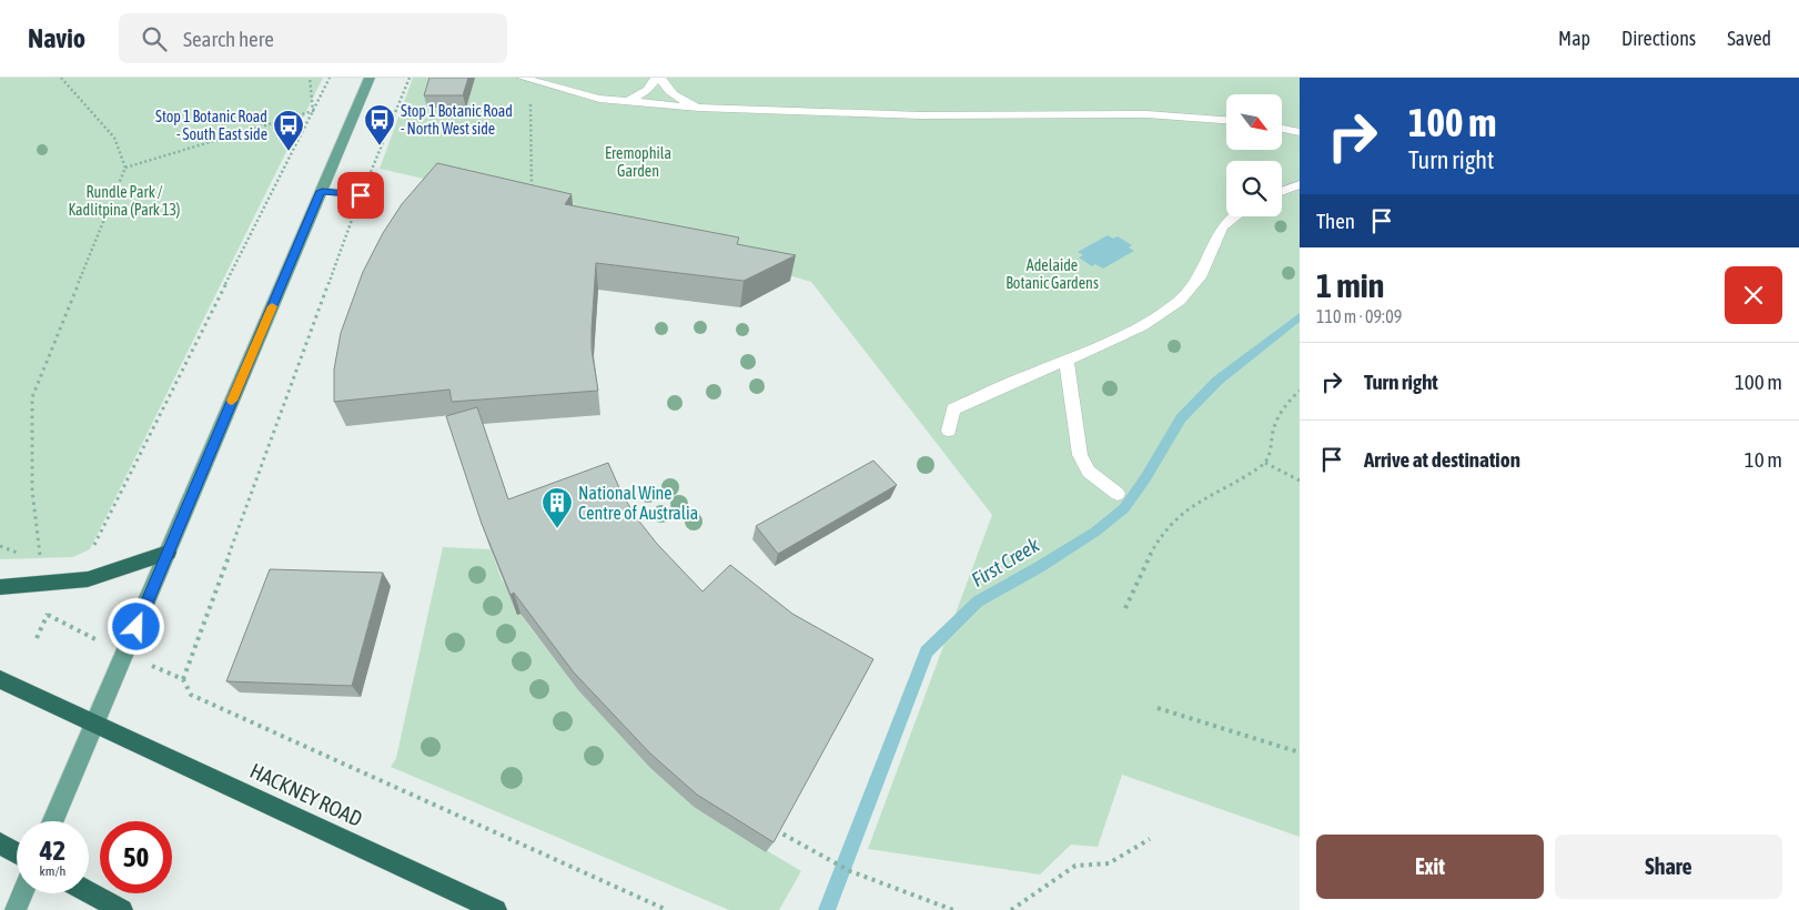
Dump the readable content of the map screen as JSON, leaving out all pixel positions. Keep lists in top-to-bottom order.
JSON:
{
  "streets": {
    "highway": ["HACKNEY ROAD"]
  },
  "water": ["First Creek"],
  "parks": ["Eremophila Garden", "Rundle Park / Kadlitpina (Park 13)", "Adelaide Botanic Gardens"],
  "places": {
    "bus stop": ["Stop 1 Botanic Road - North West side", "Stop 1 Botanic Road - South East side"],
    "building": ["National Wine Centre of Australia"]
  },
  "north": "bottom right",
  "page": {
    "header": "Navio",
    "search": "Search here",
    "nav": ["Map", "Directions", "Saved"],
    "turn": ["100 m", "Turn right"],
    "then": "Then",
    "heading": ["1 min", "110 m · 09:09"],
    "list": [
      {
        "name": "Turn right",
        "value": "100 m"
      },
      {
        "name": "Arrive at destination",
        "value": "10 m"
      }
    ],
    "speed": "42 km/h",
    "limit": "50",
    "buttons": ["Exit", "Share"]
  }
}
